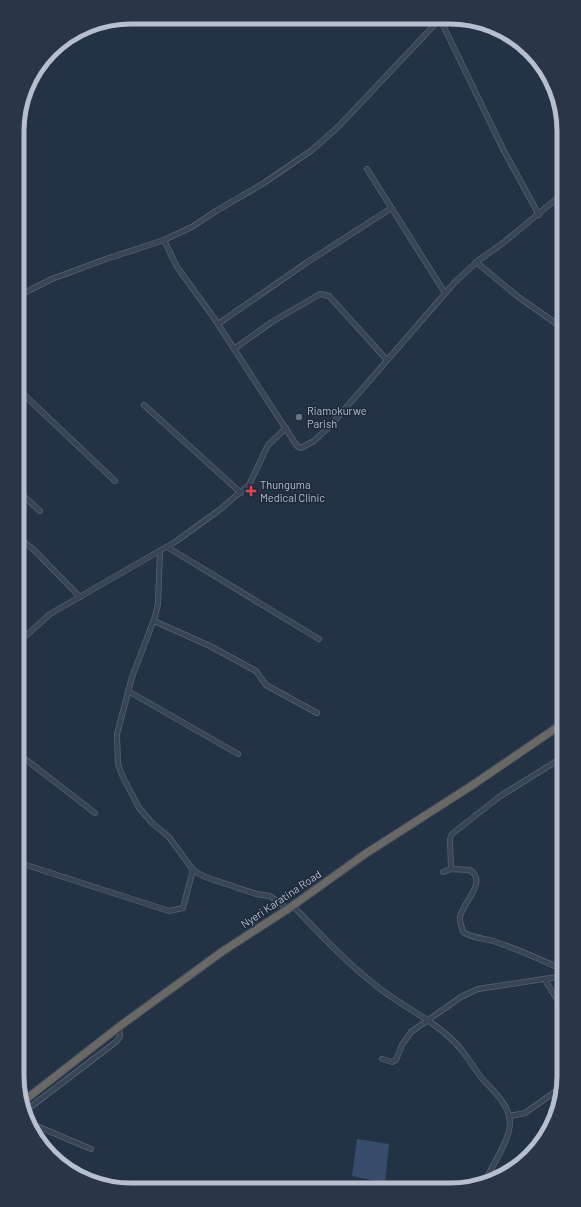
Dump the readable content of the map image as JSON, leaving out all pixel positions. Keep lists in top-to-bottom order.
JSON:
{
  "streets": {
    "highway": ["Nyeri Karatina Road"]
  },
  "places": {
    "other": ["Riamokurwe Parish"],
    "health": ["Thunguma Medical Clinic"]
  }
}
